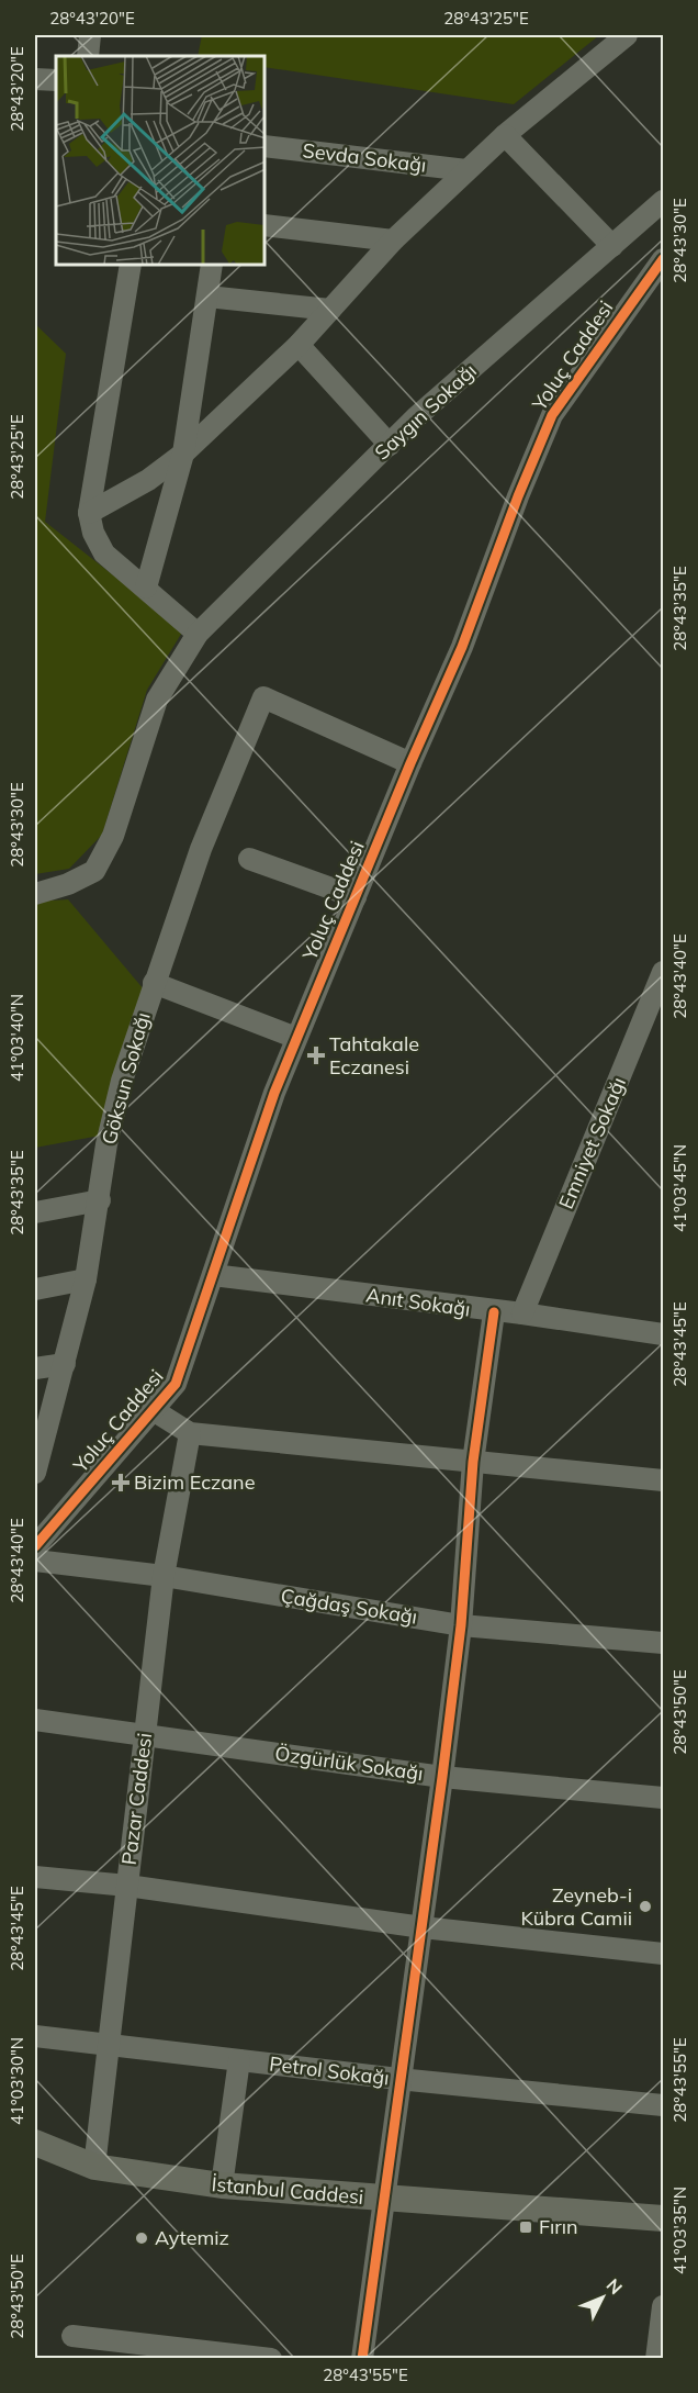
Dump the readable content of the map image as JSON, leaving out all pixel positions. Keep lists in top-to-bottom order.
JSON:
{
  "streets": {
    "main road": ["İstanbul Caddesi"],
    "street": [
      "Sevda Sokağı",
      "Yoluç Caddesi",
      "Saygın Sokağı",
      "Göksun Sokağı",
      "Emniyet Sokağı",
      "Anıt Sokağı",
      "Çağdaş Sokağı",
      "Özgürlük Sokağı",
      "Pazar Caddesi",
      "Petrol Sokağı"
    ]
  },
  "crossings": [
    ["Yoluç Caddesi", "Göksun Sokağı"],
    ["Yoluç Caddesi", "Anıt Sokağı"],
    ["Emniyet Sokağı", "Anıt Sokağı"],
    ["Çağdaş Sokağı", "Pazar Caddesi"],
    ["Özgürlük Sokağı", "Pazar Caddesi"],
    ["Pazar Caddesi", "Petrol Sokağı"],
    ["Pazar Caddesi", "İstanbul Caddesi"]
  ],
  "places": {
    "health": ["Tahtakale Eczanesi", "Bizim Eczane"],
    "other": ["Zeyneb-i Kübra Camii", "Aytemiz"],
    "transit": ["Fırın"]
  },
  "north": "top right",
  "coordinates": [
    "28°43'20\"E",
    "28°43'25\"E",
    "28°43'30\"E",
    "28°43'35\"E",
    "28°43'40\"E",
    "41°03'40\"N",
    "41°03'45\"N",
    "28°43'45\"E",
    "28°43'50\"E",
    "28°43'55\"E",
    "41°03'30\"N",
    "41°03'35\"N"
  ]
}
